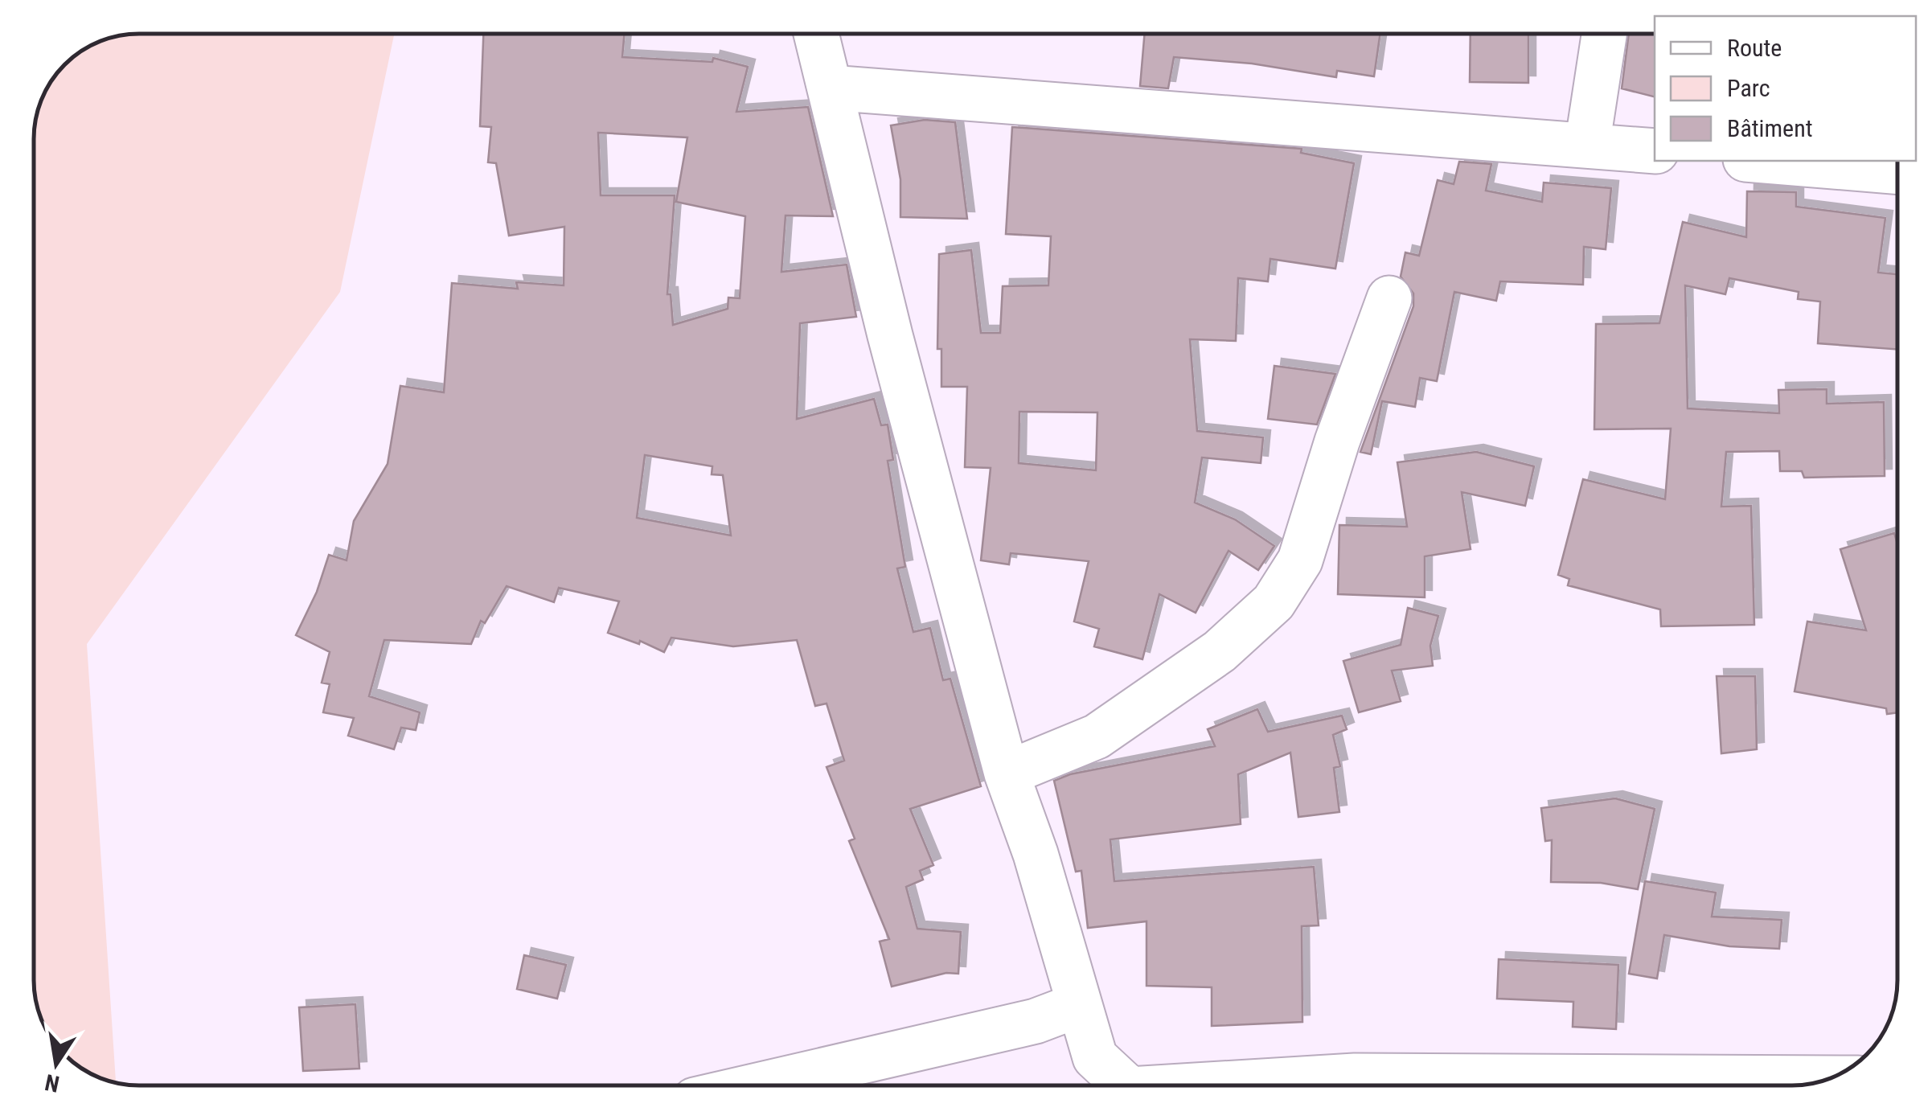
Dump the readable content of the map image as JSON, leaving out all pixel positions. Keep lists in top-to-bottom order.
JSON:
{
  "legend": ["Route", "Parc", "Bâtiment"],
  "north": "bottom"
}
